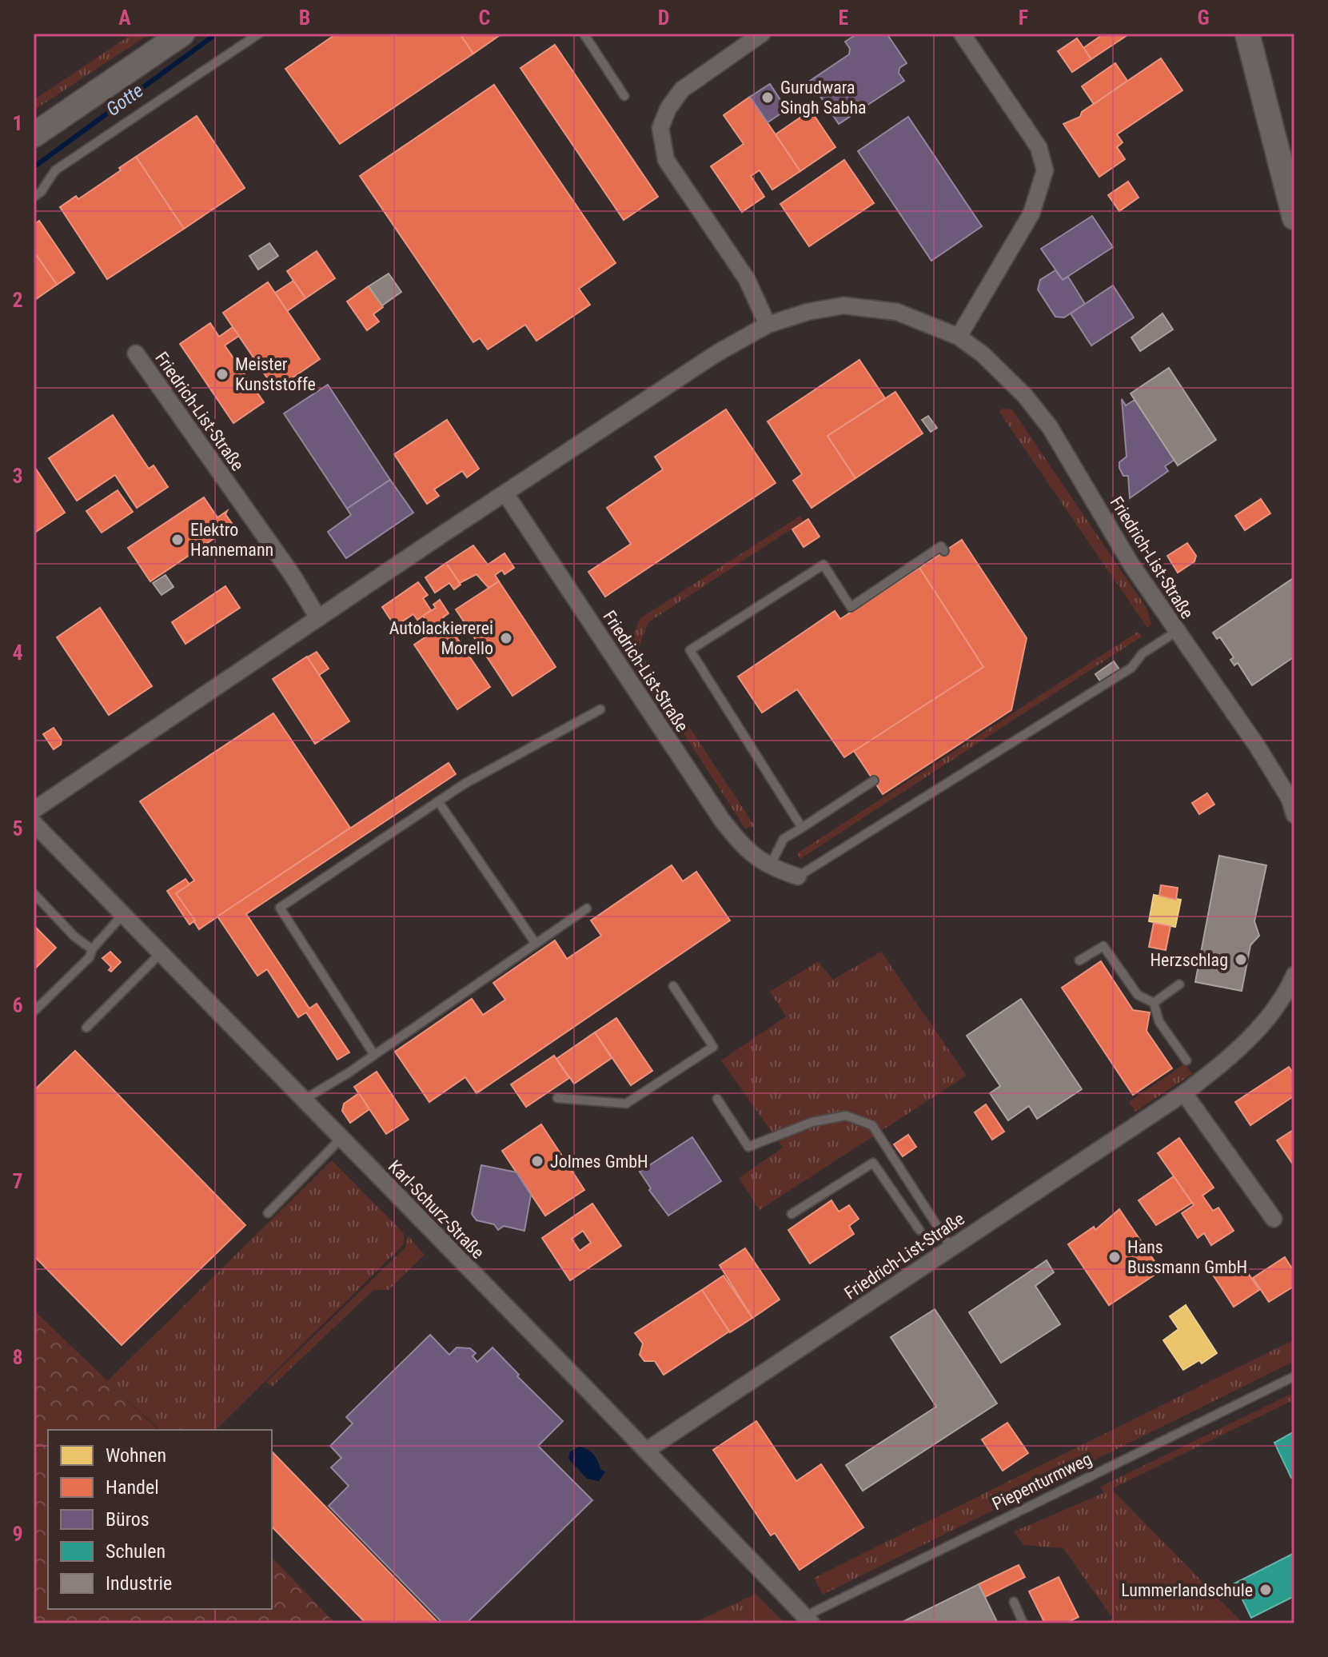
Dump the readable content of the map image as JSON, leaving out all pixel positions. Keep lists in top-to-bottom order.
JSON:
{
  "streets": {
    "street": ["Friedrich-List-Straße", "Karl-Schurz-Straße"],
    "lane": ["Piepenturmweg"]
  },
  "crossings": [
    ["Friedrich-List-Straße", "Karl-Schurz-Straße"],
    ["Karl-Schurz-Straße", "Piepenturmweg"]
  ],
  "water": ["Gotte"],
  "places": [
    "Gurudwara Singh Sabha",
    "Meister Kunststoffe",
    "Elektro Hannemann",
    "Autolackiererei Morello",
    "Herzschlag",
    "Jolmes GmbH",
    "Hans Bussmann GmbH",
    "Lummerlandschule"
  ],
  "legend": [
    "Wohnen",
    "Handel",
    "Büros",
    "Schulen",
    "Industrie"
  ],
  "grid": {
    "columns": [
      "A",
      "B",
      "C",
      "D",
      "E",
      "F",
      "G"
    ],
    "rows": [
      "1",
      "2",
      "3",
      "4",
      "5",
      "6",
      "7",
      "8",
      "9"
    ]
  }
}
